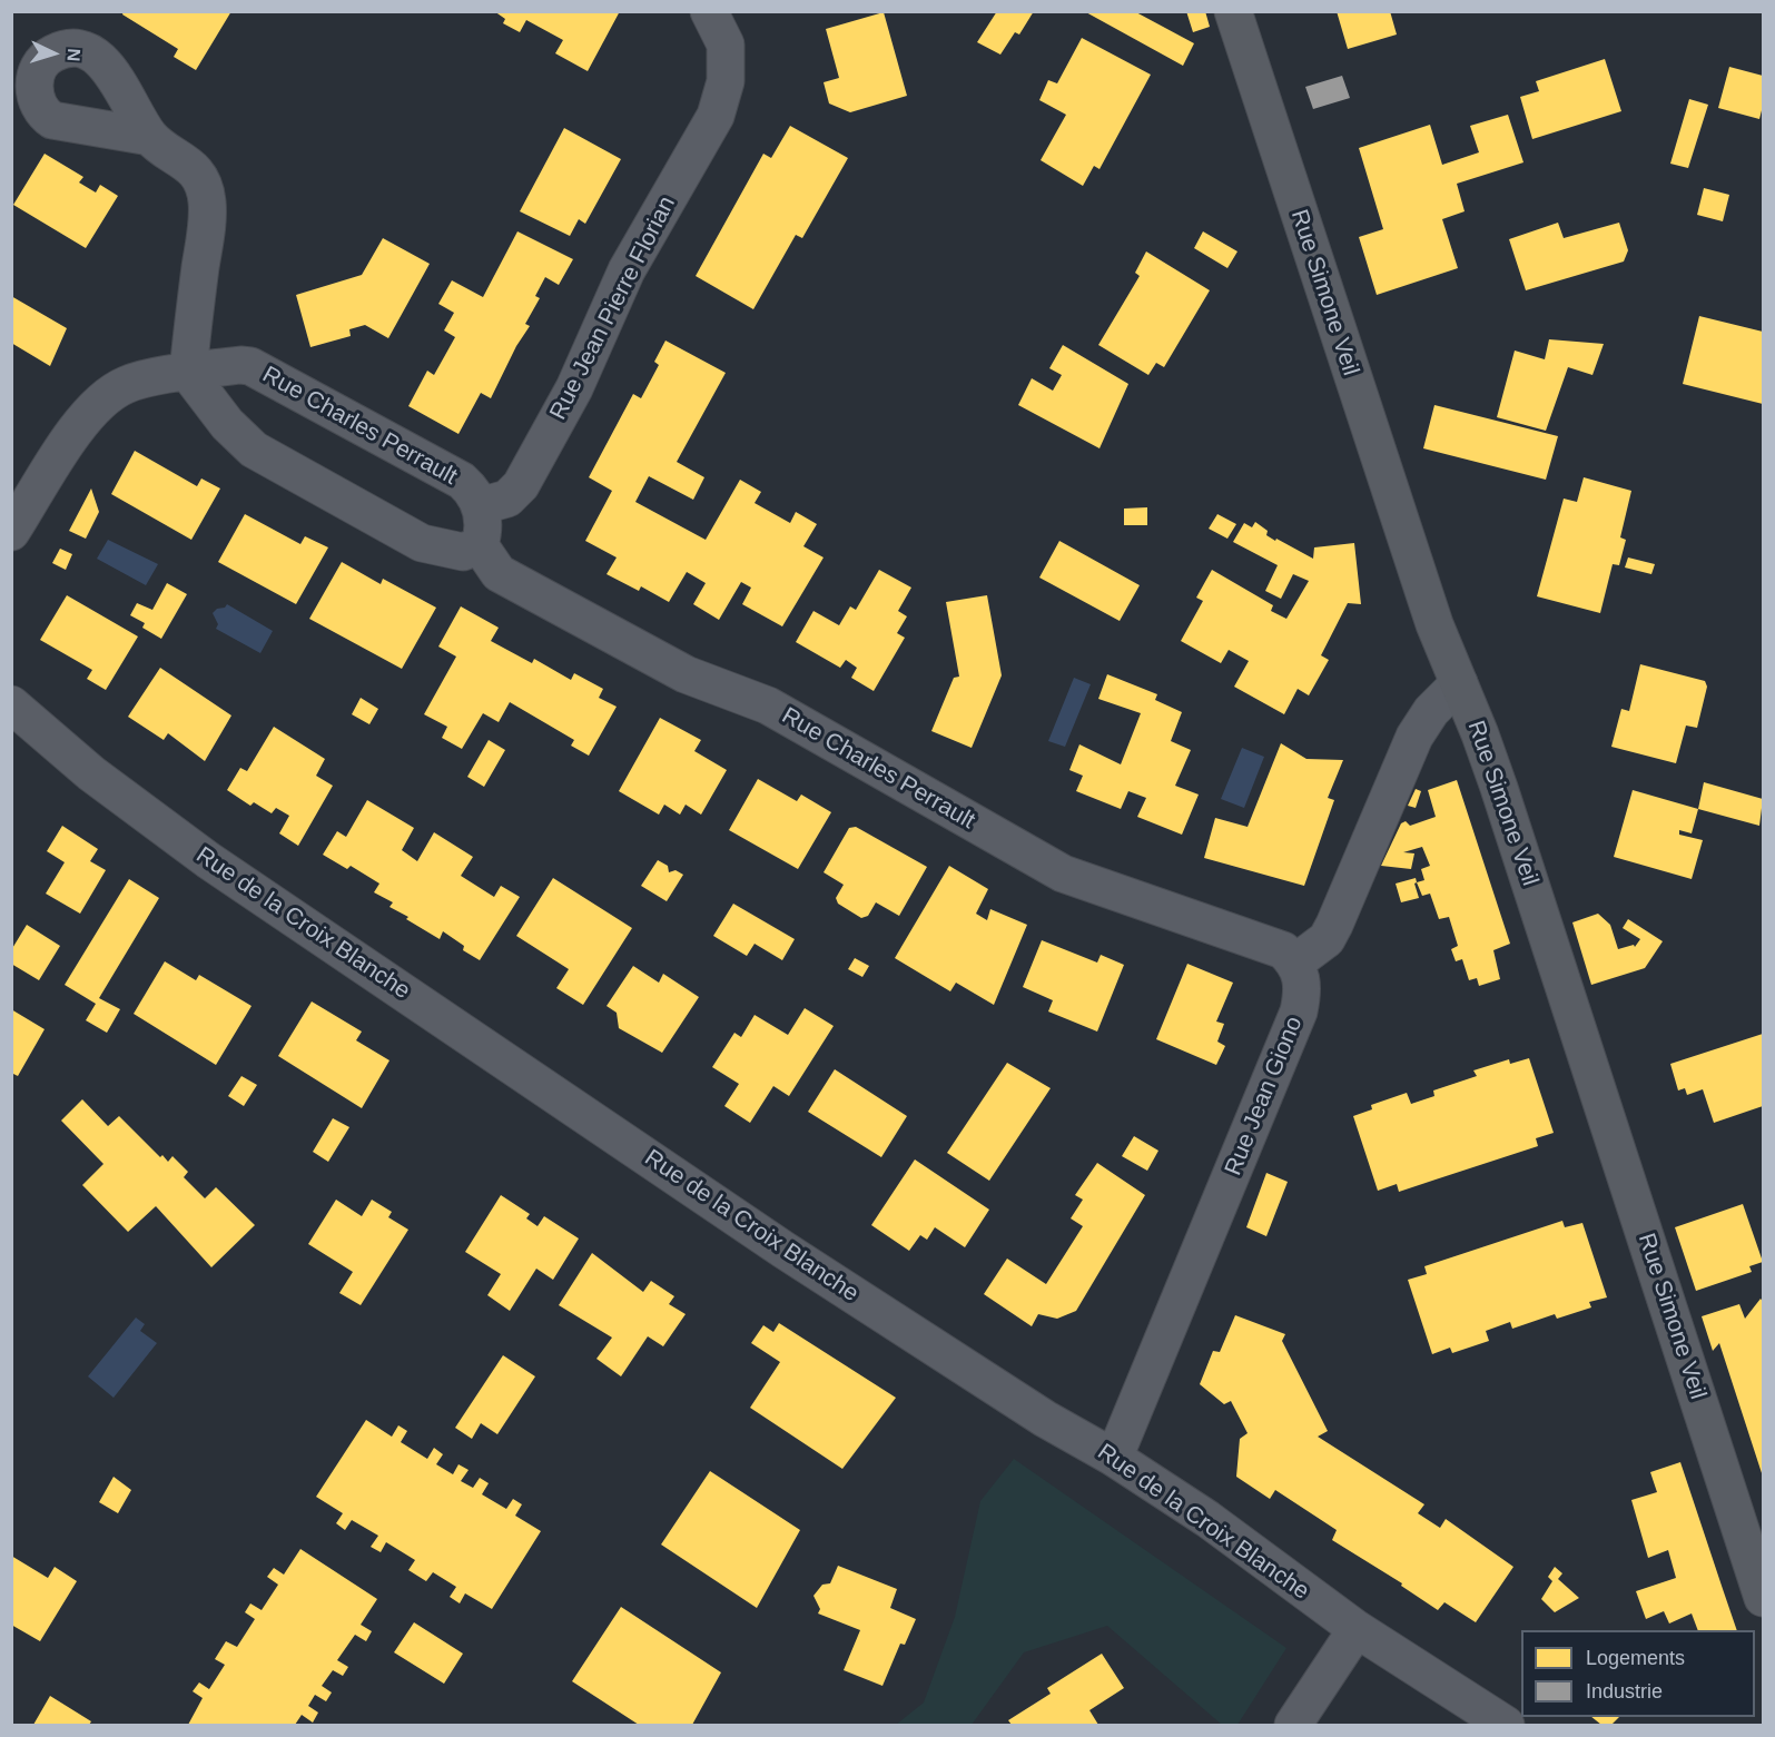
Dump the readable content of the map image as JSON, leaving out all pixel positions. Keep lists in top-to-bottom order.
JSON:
{
  "streets": {
    "main road": ["Rue Simone Veil"],
    "street": [
      "Rue Jean Pierre Florian",
      "Rue Charles Perrault",
      "Rue de la Croix Blanche",
      "Rue Jean Giono"
    ]
  },
  "crossings": [
    ["Rue Jean Pierre Florian", "Rue Charles Perrault"],
    ["Rue Charles Perrault", "Rue Jean Giono"],
    ["Rue de la Croix Blanche", "Rue Jean Giono"]
  ],
  "legend": ["Logements", "Industrie"],
  "north": "right"
}
